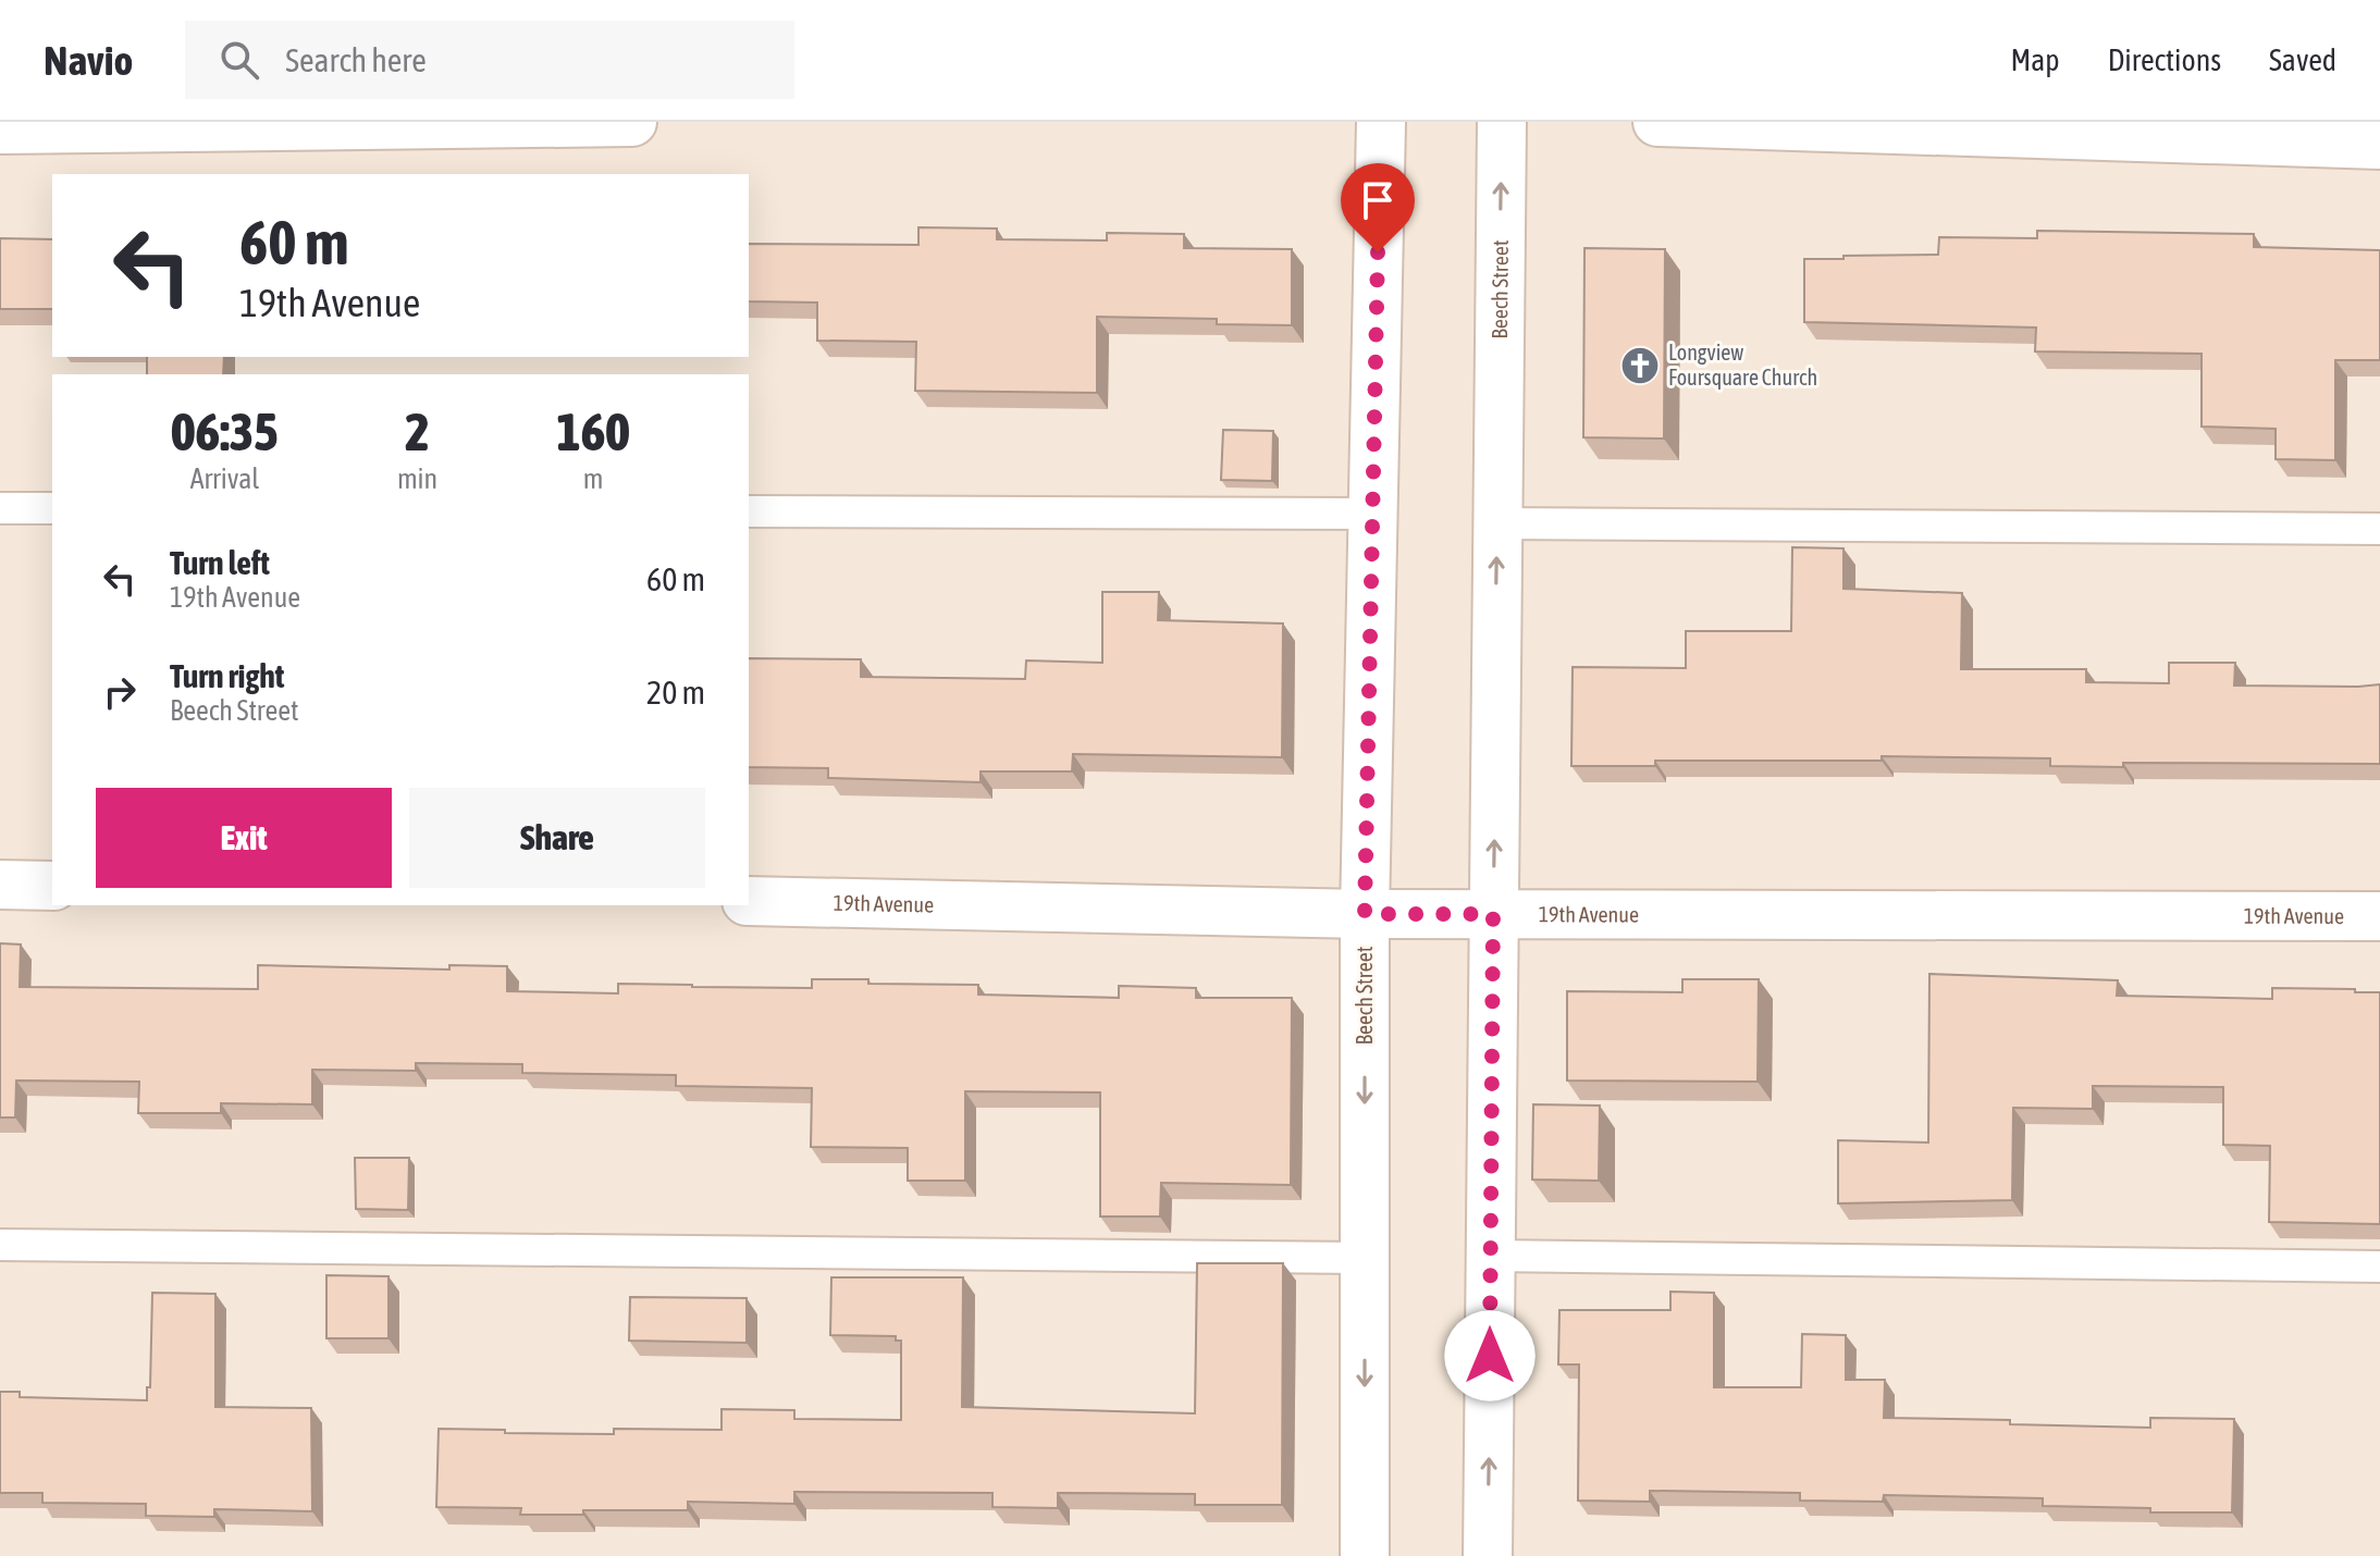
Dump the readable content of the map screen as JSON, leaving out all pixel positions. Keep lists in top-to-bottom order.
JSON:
{
  "streets": {
    "street": ["Beech Street", "19th Avenue"]
  },
  "crossings": [
    ["Beech Street", "19th Avenue"]
  ],
  "places": {
    "church": ["Longview Foursquare Church"]
  },
  "page": {
    "header": "Navio",
    "search": "Search here",
    "nav": ["Map", "Directions", "Saved"],
    "turn": ["60 m", "19th Avenue"],
    "eta": [
      "06:35",
      "Arrival",
      "2",
      "min",
      "160",
      "m"
    ],
    "list": [
      {
        "name": "Turn left",
        "note": "19th Avenue",
        "value": "60 m"
      },
      {
        "name": "Turn right",
        "note": "Beech Street",
        "value": "20 m"
      }
    ],
    "buttons": ["Exit", "Share"]
  }
}
